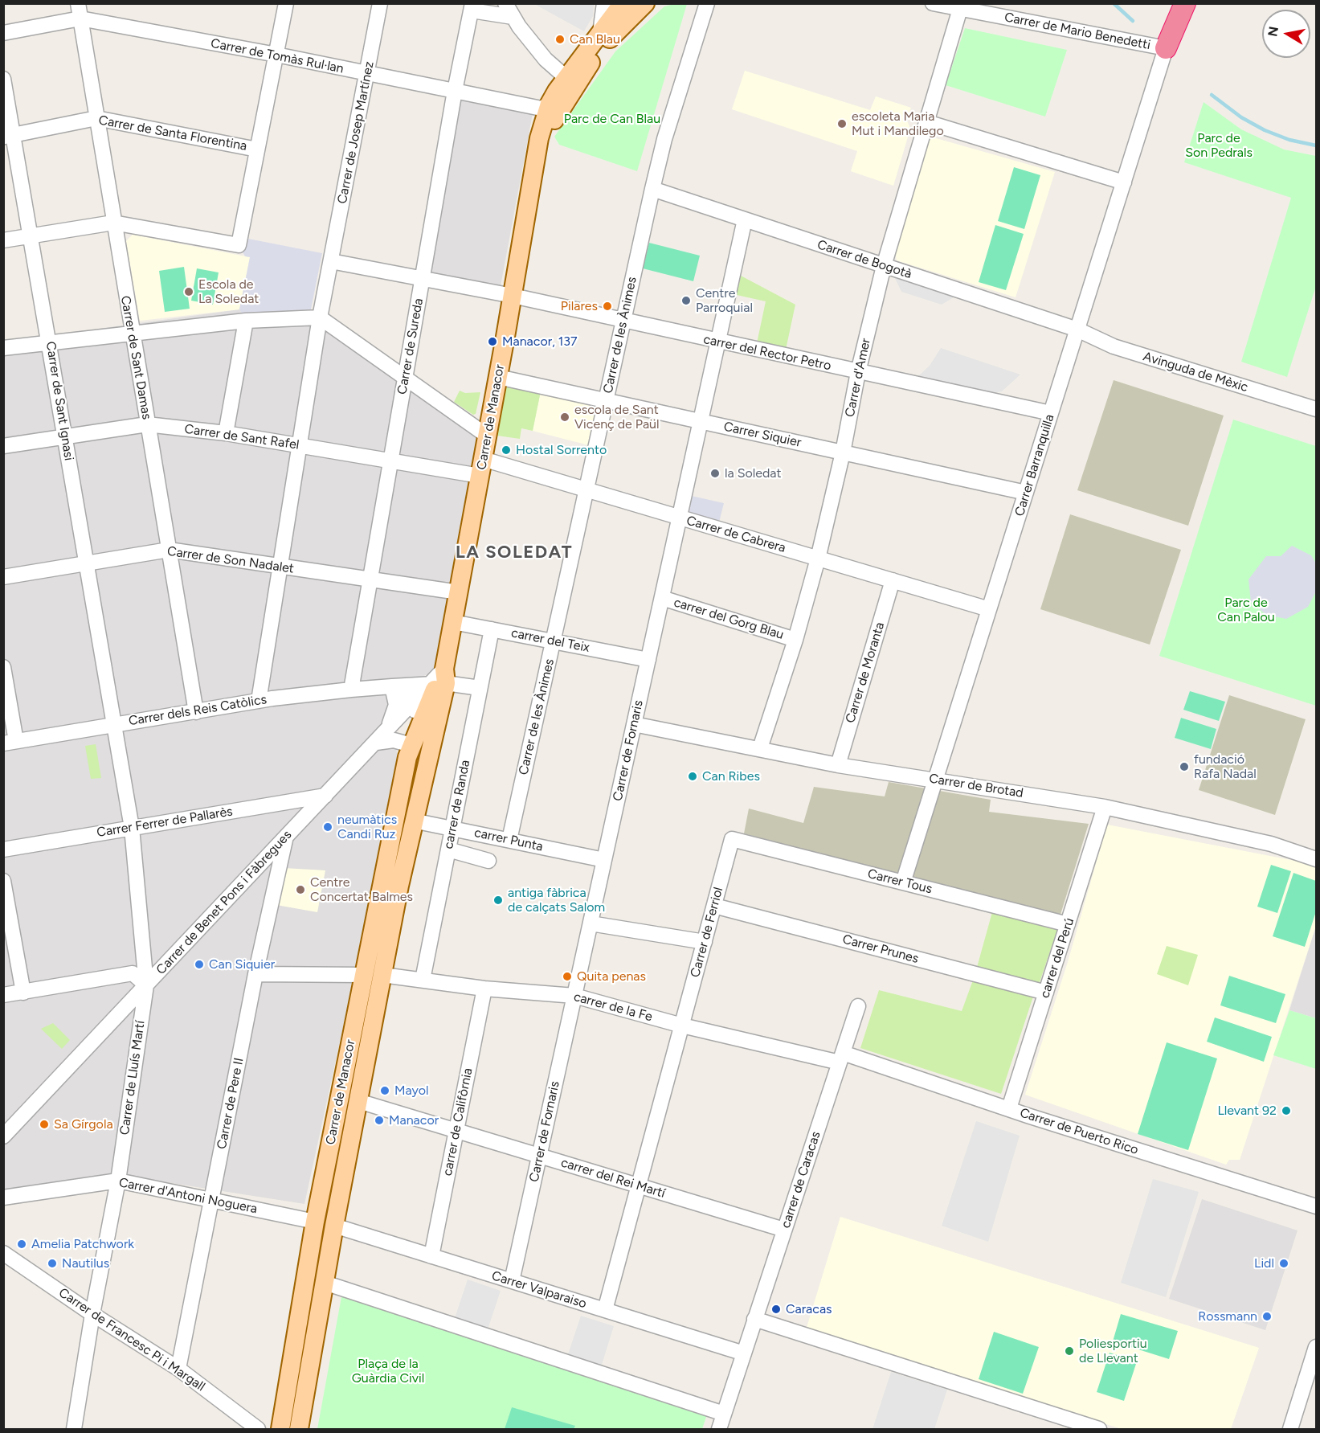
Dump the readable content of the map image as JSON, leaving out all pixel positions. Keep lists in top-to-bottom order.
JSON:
{
  "streets": {
    "main road": ["Carrer de Manacor"],
    "street": [
      "Carrer de Mario Benedetti",
      "Carrer de Tomàs Rul·lan",
      "Carrer de Josep Martínez",
      "Carrer de Santa Florentina",
      "Carrer de Bogotà",
      "Carrer de les Ànimes",
      "Carrer de Sureda",
      "carrer del Rector Petro",
      "Carrer de Sant Damas",
      "Avinguda de Mèxic",
      "Carrer d'Amer",
      "Carrer de Sant Ignasi",
      "Carrer Siquier",
      "Carrer de Sant Rafel",
      "Carrer Barranquilla",
      "Carrer de Cabrera",
      "Carrer de Son Nadalet",
      "carrer del Gorg Blau",
      "carrer del Teix",
      "Carrer de Moranta",
      "Carrer dels Reis Catòlics",
      "Carrer de Fornaris",
      "Carrer de Brotad",
      "carrer de Randa",
      "Carrer Ferrer de Pallarès",
      "carrer Punta",
      "Carrer Tous",
      "Carrer de Benet Pons i Fàbregues",
      "Carrer de Ferriol",
      "Carrer Prunes",
      "carrer del Perú",
      "carrer de la Fe",
      "Carrer de Lluís Martí",
      "Carrer de Pere II",
      "carrer de Califòrnia",
      "Carrer de Puerto Rico",
      "carrer del Rei Martí",
      "carrer de Caracas",
      "Carrer d'Antoni Noguera",
      "Carrer Valparaiso",
      "Carrer de Francesc Pi i Margall"
    ]
  },
  "crossings": [
    ["Carrer de Mario Benedetti", "Carrer d'Amer"],
    ["Carrer de Mario Benedetti", "Carrer Barranquilla"],
    ["Carrer de Tomàs Rul·lan", "Carrer de Josep Martínez"],
    ["Carrer de Tomàs Rul·lan", "Carrer de Sureda"],
    ["Carrer de Tomàs Rul·lan", "Carrer de Sant Damas"],
    ["Carrer de Tomàs Rul·lan", "Carrer de Manacor"],
    ["Carrer de Josep Martínez", "carrer del Rector Petro"],
    ["Carrer de Santa Florentina", "Carrer de Sant Damas"],
    ["Carrer de Santa Florentina", "Carrer de Sant Ignasi"],
    ["Carrer de Bogotà", "Carrer de les Ànimes"],
    ["Carrer de Bogotà", "Avinguda de Mèxic"],
    ["Carrer de Bogotà", "Carrer d'Amer"],
    ["Carrer de Bogotà", "Carrer Barranquilla"],
    ["Carrer de Bogotà", "Carrer de Fornaris"],
    ["Carrer de les Ànimes", "carrer del Rector Petro"],
    ["Carrer de les Ànimes", "Carrer Siquier"],
    ["Carrer de les Ànimes", "Carrer de Cabrera"],
    ["Carrer de les Ànimes", "carrer del Teix"],
    ["Carrer de les Ànimes", "carrer Punta"],
    ["Carrer de Sureda", "carrer del Rector Petro"],
    ["Carrer de Sureda", "Carrer de Sant Rafel"],
    ["Carrer de Sureda", "Carrer de Son Nadalet"],
    ["Carrer de Sureda", "Carrer dels Reis Catòlics"],
    ["carrer del Rector Petro", "Carrer d'Amer"],
    ["carrer del Rector Petro", "Carrer de Manacor"],
    ["carrer del Rector Petro", "Carrer Barranquilla"],
    ["carrer del Rector Petro", "Carrer de Fornaris"],
    ["Carrer de Sant Damas", "Carrer de Sant Rafel"],
    ["Carrer de Sant Damas", "Carrer de Son Nadalet"],
    ["Carrer de Sant Damas", "Carrer dels Reis Catòlics"],
    ["Avinguda de Mèxic", "Carrer Barranquilla"],
    ["Carrer d'Amer", "Carrer Siquier"],
    ["Carrer d'Amer", "Carrer de Cabrera"],
    ["Carrer d'Amer", "carrer del Gorg Blau"],
    ["Carrer d'Amer", "Carrer de Brotad"],
    ["Carrer de Sant Ignasi", "Carrer de Sant Rafel"],
    ["Carrer de Sant Ignasi", "Carrer de Son Nadalet"],
    ["Carrer de Sant Ignasi", "Carrer dels Reis Catòlics"],
    ["Carrer de Sant Ignasi", "Carrer de Lluís Martí"],
    ["Carrer de Manacor", "Carrer Siquier"],
    ["Carrer de Manacor", "Carrer de Sant Rafel"],
    ["Carrer de Manacor", "Carrer de Cabrera"],
    ["Carrer de Manacor", "Carrer de Son Nadalet"],
    ["Carrer de Manacor", "carrer del Teix"],
    ["Carrer de Manacor", "Carrer dels Reis Catòlics"],
    ["Carrer de Manacor", "carrer Punta"],
    ["Carrer de Manacor", "Carrer de Benet Pons i Fàbregues"],
    ["Carrer de Manacor", "carrer de la Fe"],
    ["Carrer de Manacor", "carrer del Rei Martí"],
    ["Carrer de Manacor", "Carrer d'Antoni Noguera"],
    ["Carrer de Manacor", "Carrer Valparaiso"],
    ["Carrer Siquier", "Carrer Barranquilla"],
    ["Carrer Siquier", "Carrer de Fornaris"],
    ["Carrer de Sant Rafel", "Carrer de Cabrera"],
    ["Carrer Barranquilla", "Carrer de Cabrera"],
    ["Carrer Barranquilla", "Carrer de Brotad"],
    ["Carrer Barranquilla", "Carrer Tous"],
    ["Carrer de Cabrera", "Carrer de Moranta"],
    ["Carrer de Cabrera", "Carrer de Fornaris"],
    ["carrer del Gorg Blau", "Carrer de Fornaris"],
    ["carrer del Teix", "Carrer de Fornaris"],
    ["carrer del Teix", "carrer de Randa"],
    ["Carrer de Moranta", "Carrer de Brotad"],
    ["Carrer dels Reis Catòlics", "carrer de Randa"],
    ["Carrer dels Reis Catòlics", "Carrer de Benet Pons i Fàbregues"],
    ["Carrer dels Reis Catòlics", "Carrer de Lluís Martí"],
    ["Carrer de Fornaris", "Carrer de Brotad"],
    ["Carrer de Fornaris", "carrer Punta"],
    ["Carrer de Fornaris", "carrer de la Fe"],
    ["Carrer de Fornaris", "carrer del Rei Martí"],
    ["Carrer de Fornaris", "Carrer Valparaiso"],
    ["Carrer de Brotad", "carrer del Perú"],
    ["carrer de Randa", "carrer Punta"],
    ["carrer de Randa", "carrer de la Fe"],
    ["Carrer Ferrer de Pallarès", "Carrer de Benet Pons i Fàbregues"],
    ["Carrer Ferrer de Pallarès", "Carrer de Lluís Martí"],
    ["Carrer Tous", "Carrer de Ferriol"],
    ["Carrer Tous", "carrer del Perú"],
    ["Carrer de Benet Pons i Fàbregues", "Carrer de Lluís Martí"],
    ["Carrer de Benet Pons i Fàbregues", "Carrer de Pere II"],
    ["Carrer de Ferriol", "Carrer Prunes"],
    ["Carrer de Ferriol", "carrer de la Fe"],
    ["Carrer de Ferriol", "carrer del Rei Martí"],
    ["Carrer de Ferriol", "Carrer Valparaiso"],
    ["Carrer Prunes", "carrer del Perú"],
    ["carrer del Perú", "Carrer de Puerto Rico"],
    ["carrer de la Fe", "Carrer de Pere II"],
    ["carrer de la Fe", "carrer de Califòrnia"],
    ["carrer de la Fe", "Carrer de Puerto Rico"],
    ["carrer de la Fe", "carrer de Caracas"],
    ["Carrer de Lluís Martí", "Carrer d'Antoni Noguera"],
    ["Carrer de Lluís Martí", "Carrer de Francesc Pi i Margall"],
    ["Carrer de Pere II", "Carrer d'Antoni Noguera"],
    ["Carrer de Pere II", "Carrer de Francesc Pi i Margall"],
    ["carrer de Califòrnia", "carrer del Rei Martí"],
    ["carrer de Califòrnia", "Carrer Valparaiso"],
    ["Carrer de Puerto Rico", "carrer de Caracas"],
    ["carrer del Rei Martí", "carrer de Caracas"],
    ["carrer de Caracas", "Carrer Valparaiso"]
  ],
  "districts": ["LA SOLEDAT"],
  "parks": [
    "Parc de Can Blau",
    "Parc de Son Pedrals",
    "Parc de Can Palou",
    "Plaça de la Guàrdia Civil"
  ],
  "places": [
    "Can Blau",
    "escoleta Maria Mut i Mandilego",
    "Escola de La Soledat",
    "Centre Parroquial",
    "Pilares",
    "Manacor, 137",
    "escola de Sant Vicenç de Paül",
    "Hostal Sorrento",
    "la Soledat",
    "fundació Rafa Nadal",
    "Can Ribes",
    "neumàtics Candi Ruz",
    "Centre Concertat Balmes",
    "antiga fàbrica de calçats Salom",
    "Can Siquier",
    "Quita penas",
    "Mayol",
    "Llevant 92",
    "Manacor",
    "Sa Gírgola",
    "Amelia Patchwork",
    "Nautilus",
    "Lidl",
    "Caracas",
    "Rossmann",
    "Poliesportiu de Llevant"
  ],
  "north": "left"
}
